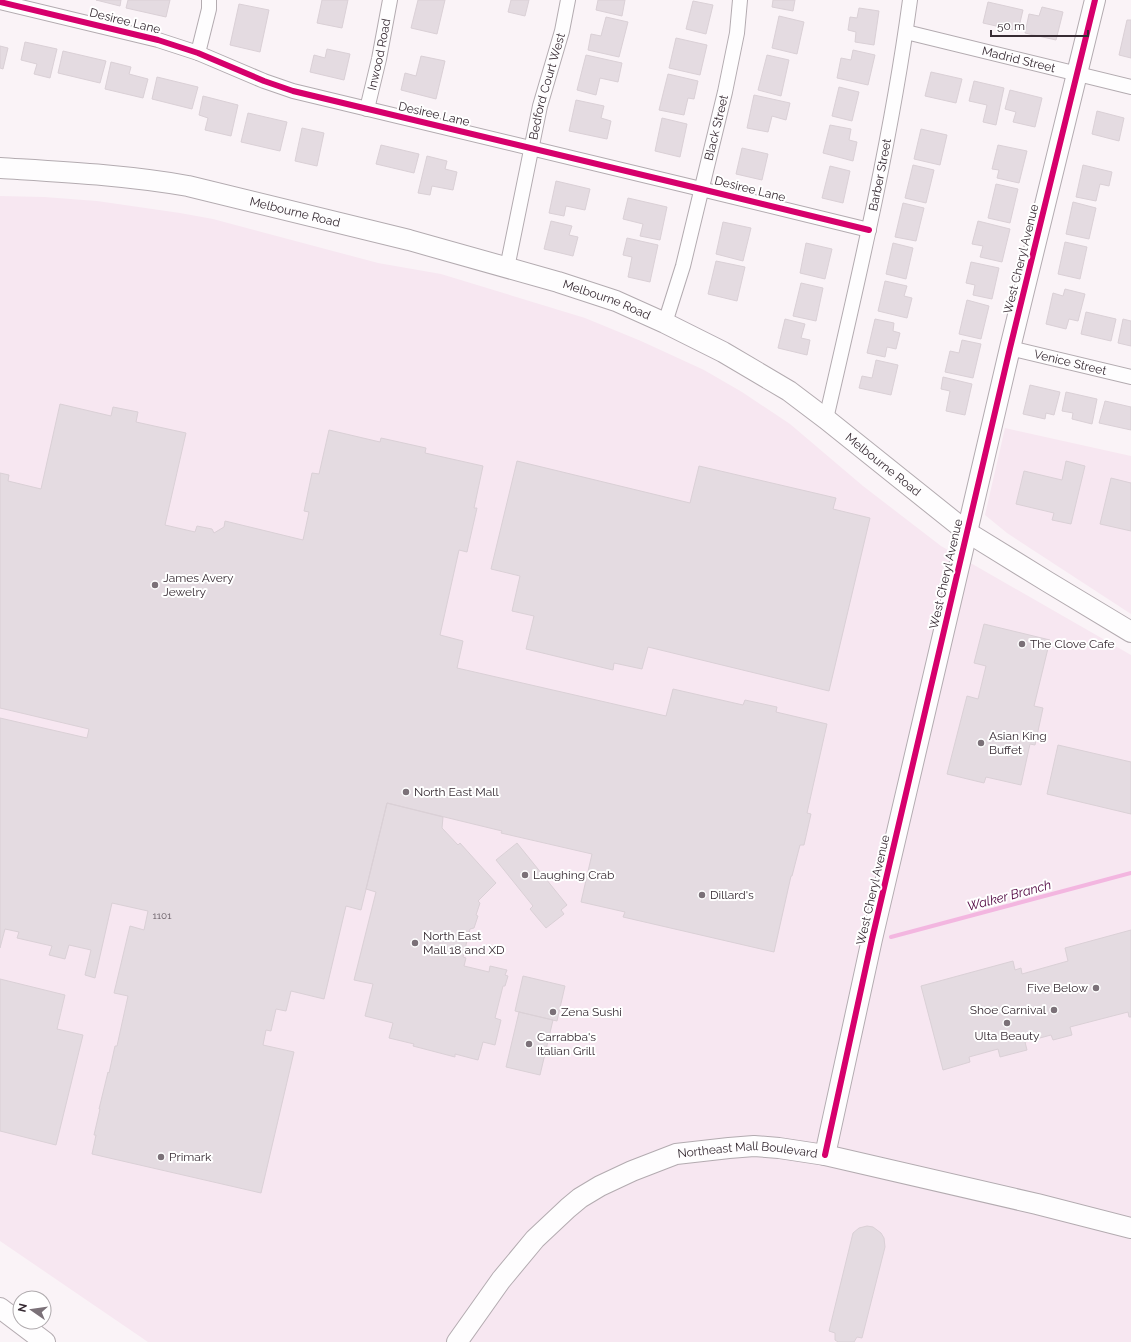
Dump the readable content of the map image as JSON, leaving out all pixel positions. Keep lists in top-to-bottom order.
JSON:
{
  "streets": {
    "street": [
      "Desiree Lane",
      "Inwood Road",
      "Madrid Street",
      "Bedford Court West",
      "Black Street",
      "Barber Street",
      "Melbourne Road",
      "West Cheryl Avenue",
      "Venice Street",
      "Northeast Mall Boulevard"
    ]
  },
  "crossings": [
    ["Desiree Lane", "Inwood Road"],
    ["Desiree Lane", "Bedford Court West"],
    ["Desiree Lane", "Black Street"],
    ["Desiree Lane", "Barber Street"],
    ["Madrid Street", "Barber Street"],
    ["Madrid Street", "West Cheryl Avenue"],
    ["Bedford Court West", "Melbourne Road"],
    ["Black Street", "Melbourne Road"],
    ["Barber Street", "Melbourne Road"],
    ["Melbourne Road", "West Cheryl Avenue"],
    ["West Cheryl Avenue", "Venice Street"],
    ["West Cheryl Avenue", "Northeast Mall Boulevard"]
  ],
  "water": ["Walker Branch"],
  "places": [
    "James Avery Jewelry",
    "The Clove Cafe",
    "Asian King Buffet",
    "North East Mall",
    "Laughing Crab",
    "Dillard's",
    "North East Mall 18 and XD",
    "Five Below",
    "Shoe Carnival",
    "Zena Sushi",
    "Ulta Beauty",
    "Carrabba's Italian Grill",
    "Primark"
  ],
  "house_numbers": ["1101"],
  "scale_bar": "50 m",
  "north": "left"
}
